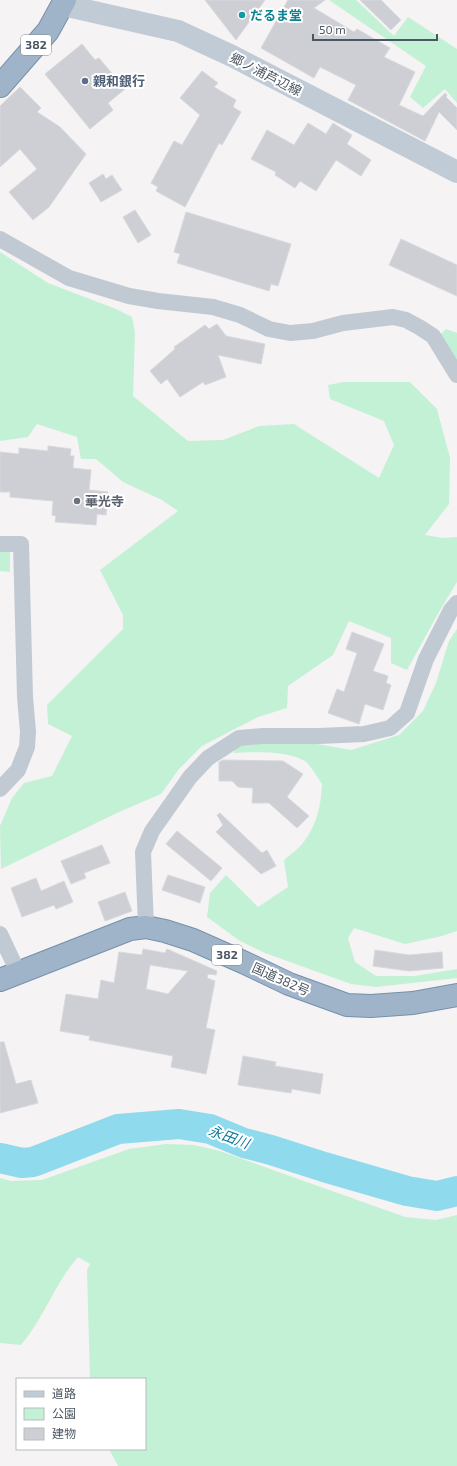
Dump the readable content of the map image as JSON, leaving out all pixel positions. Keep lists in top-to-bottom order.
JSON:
{
  "streets": {
    "highway": ["382", "国道382号"],
    "main road": ["郷ノ浦芦辺線"]
  },
  "crossings": [
    ["382", "郷ノ浦芦辺線"]
  ],
  "water": ["永田川"],
  "places": ["だるま堂", "親和銀行", "華光寺"],
  "legend": ["道路", "公園", "建物"],
  "scale_bar": "50 m"
}
